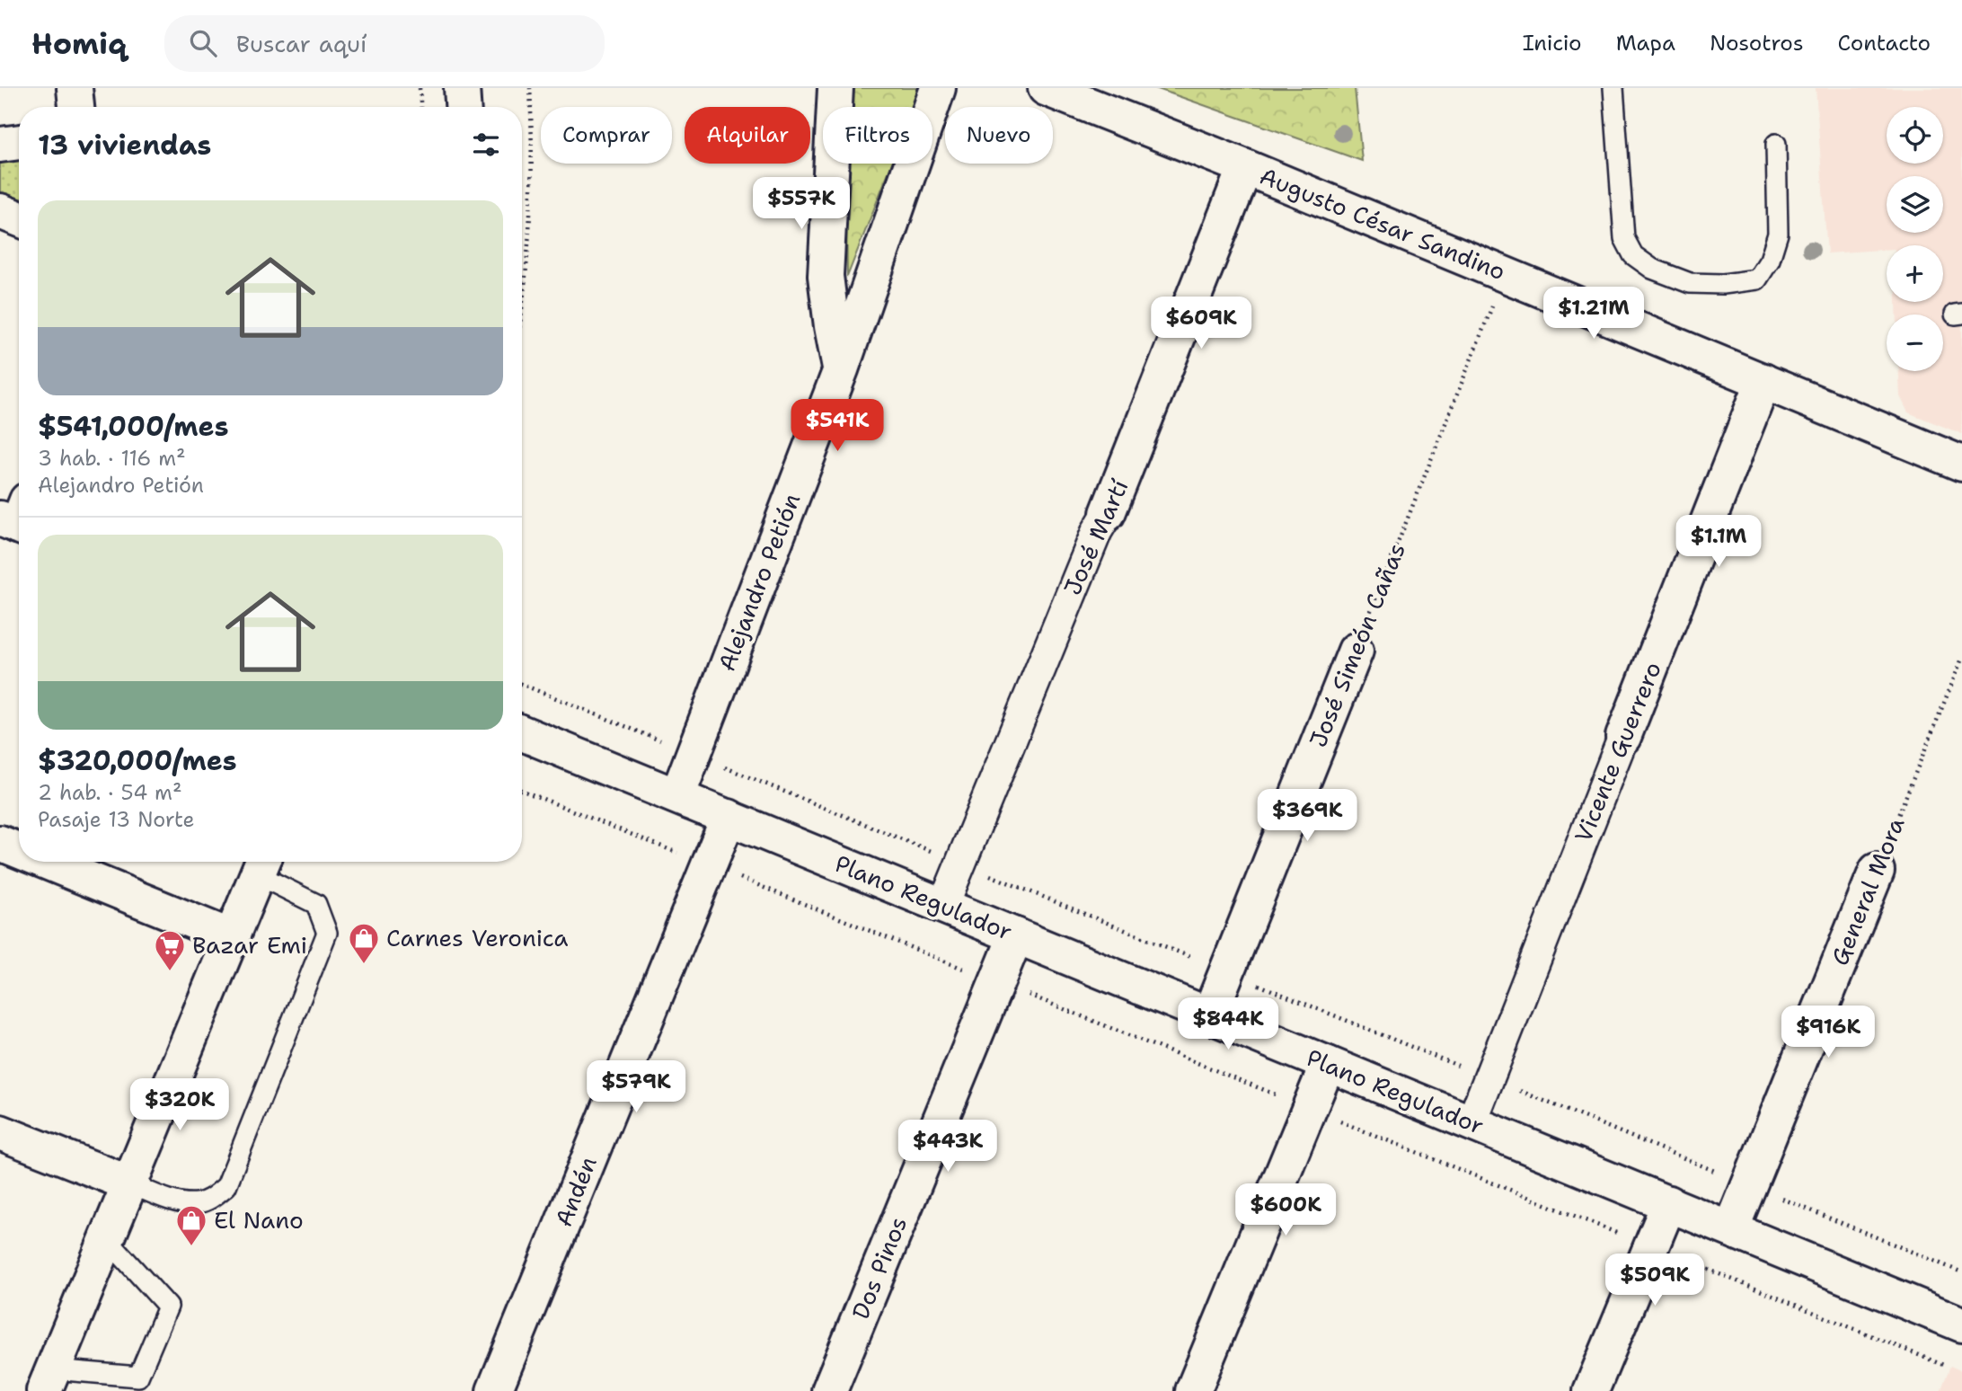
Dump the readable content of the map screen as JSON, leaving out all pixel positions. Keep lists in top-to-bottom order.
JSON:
{
  "streets": {
    "street": [
      "Augusto César Sandino",
      "José Martí",
      "Alejandro Petión",
      "José Simeón Cañas",
      "Vicente Guerrero",
      "General Mora",
      "Plano Regulador",
      "Andén",
      "Dos Pinos"
    ]
  },
  "crossings": [
    ["Augusto César Sandino", "José Martí"],
    ["Augusto César Sandino", "José Simeón Cañas"],
    ["Augusto César Sandino", "Vicente Guerrero"],
    ["José Martí", "Plano Regulador"],
    ["Alejandro Petión", "Plano Regulador"],
    ["José Simeón Cañas", "Plano Regulador"],
    ["Vicente Guerrero", "Plano Regulador"],
    ["General Mora", "Plano Regulador"],
    ["Plano Regulador", "Andén"],
    ["Plano Regulador", "Dos Pinos"]
  ],
  "places": {
    "shop": ["Carnes Veronica", "El Nano"],
    "supermarket": ["Bazar Emi"]
  },
  "page": {
    "header": "Homiq",
    "search": "Buscar aquí",
    "nav": [
      "Inicio",
      "Mapa",
      "Nosotros",
      "Contacto"
    ],
    "map_buttons": ["+", "−"],
    "chip": [
      "Comprar",
      "Alquilar",
      "Filtros",
      "Nuevo"
    ],
    "heading": "13 viviendas",
    "price": [
      "$557K",
      "$1.21M",
      "$609K",
      "$541K",
      "$1.1M",
      "$369K",
      "$844K",
      "$916K",
      "$579K",
      "$320K",
      "$443K",
      "$600K",
      "$509K"
    ],
    "list": [
      {
        "name": "$541,000/mes",
        "note": "3 hab. · 116 m² · Alejandro Petión"
      },
      {
        "name": "$320,000/mes",
        "note": "2 hab. · 54 m² · Pasaje 13 Norte"
      }
    ]
  }
}
